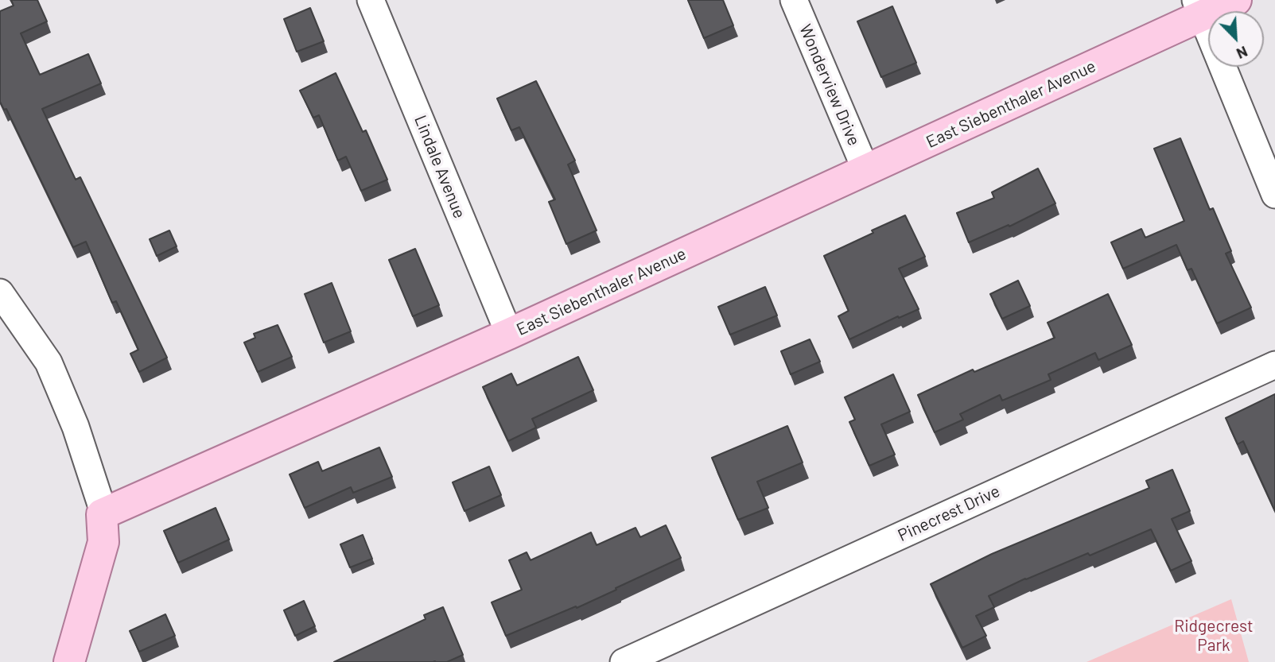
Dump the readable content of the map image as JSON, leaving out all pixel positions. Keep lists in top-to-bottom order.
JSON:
{
  "streets": {
    "main road": ["East Siebenthaler Avenue"],
    "street": ["Wonderview Drive", "Lindale Avenue", "Pinecrest Drive"]
  },
  "crossings": [
    ["Wonderview Drive", "East Siebenthaler Avenue"],
    ["East Siebenthaler Avenue", "Lindale Avenue"]
  ],
  "parks": ["Ridgecrest Park"],
  "north": "bottom right"
}
